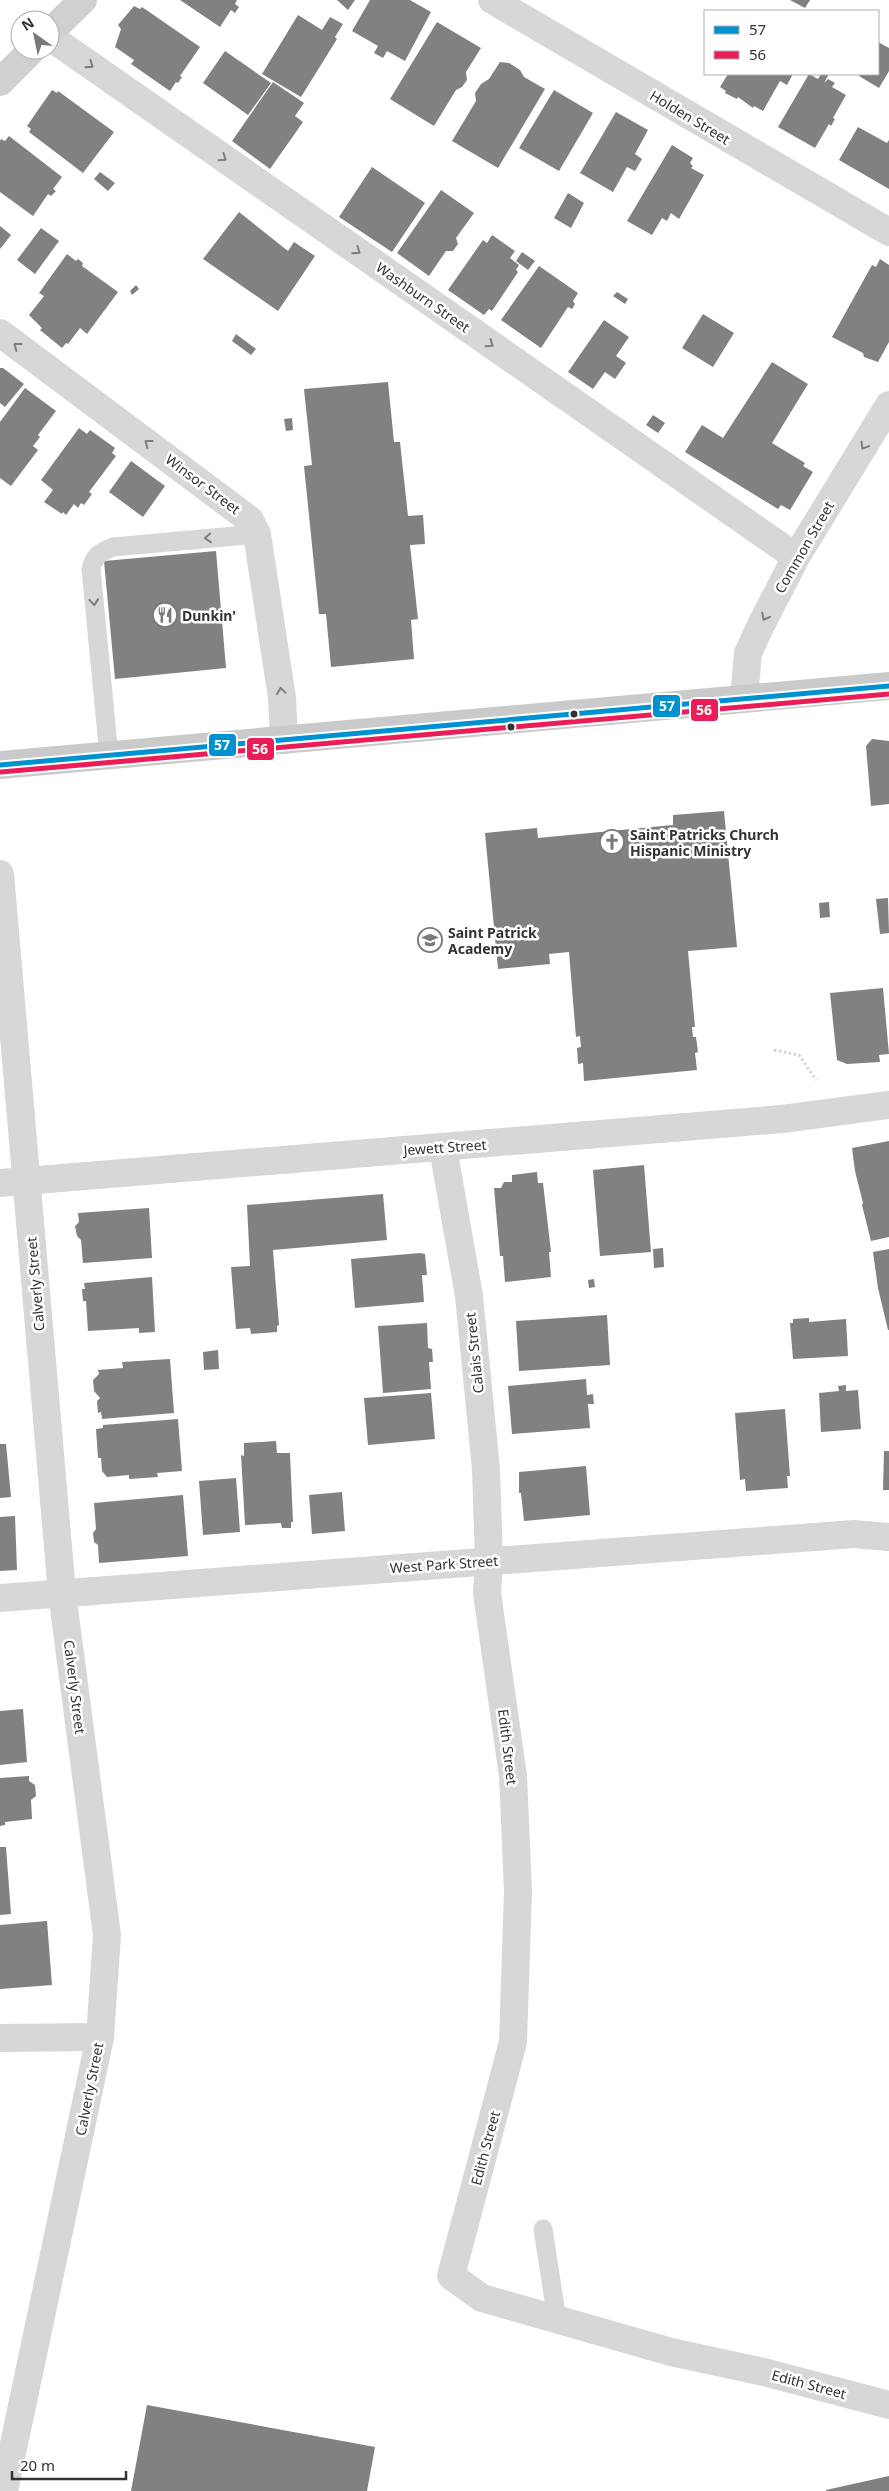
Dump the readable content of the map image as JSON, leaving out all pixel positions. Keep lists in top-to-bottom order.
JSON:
{
  "streets": {
    "street": [
      "Holden Street",
      "Washburn Street",
      "Winsor Street",
      "Common Street",
      "Jewett Street",
      "Calverly Street",
      "Calais Street",
      "West Park Street",
      "Edith Street"
    ]
  },
  "crossings": [
    ["Washburn Street", "Common Street"],
    ["Jewett Street", "Calverly Street"],
    ["Jewett Street", "Calais Street"],
    ["Calverly Street", "West Park Street"],
    ["Calais Street", "West Park Street"],
    ["Calais Street", "Edith Street"],
    ["West Park Street", "Edith Street"]
  ],
  "one_way": ["Washburn Street", "Winsor Street", "Common Street"],
  "places": {
    "restaurant": ["Dunkin'"],
    "church": ["Saint Patricks Church Hispanic Ministry"],
    "school or university": ["Saint Patrick Academy"]
  },
  "lines": ["transit line 57", "transit line 56"],
  "legend": ["57", "56"],
  "scale_bar": "20 m",
  "north": "top left"
}
